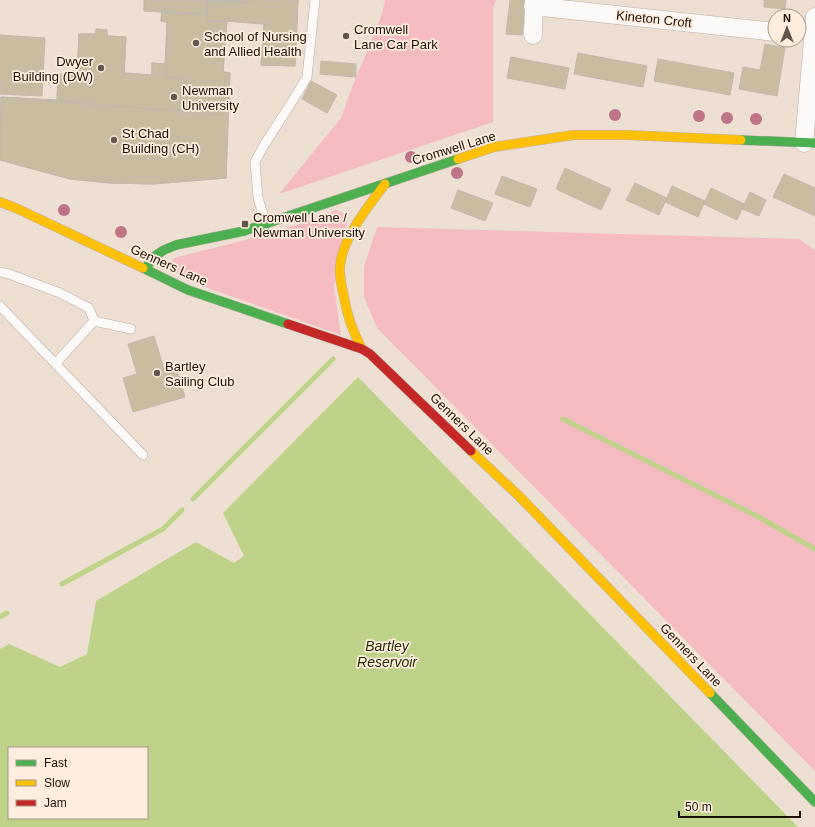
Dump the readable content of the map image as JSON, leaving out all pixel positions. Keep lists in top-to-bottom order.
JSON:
{
  "streets": {
    "street": ["Kineton Croft", "Cromwell Lane", "Genners Lane"]
  },
  "crossings": [
    ["Cromwell Lane", "Genners Lane"]
  ],
  "water": ["Bartley Reservoir"],
  "places": {
    "other": [
      "Cromwell Lane Car Park",
      "School of Nursing and Allied Health",
      "Dwyer Building (DW)",
      "Newman University",
      "St Chad Building (CH)",
      "Bartley Sailing Club"
    ],
    "transit": ["Cromwell Lane / Newman University"]
  },
  "legend": ["Fast", "Slow", "Jam"],
  "scale_bar": "50 m",
  "north": "top"
}
